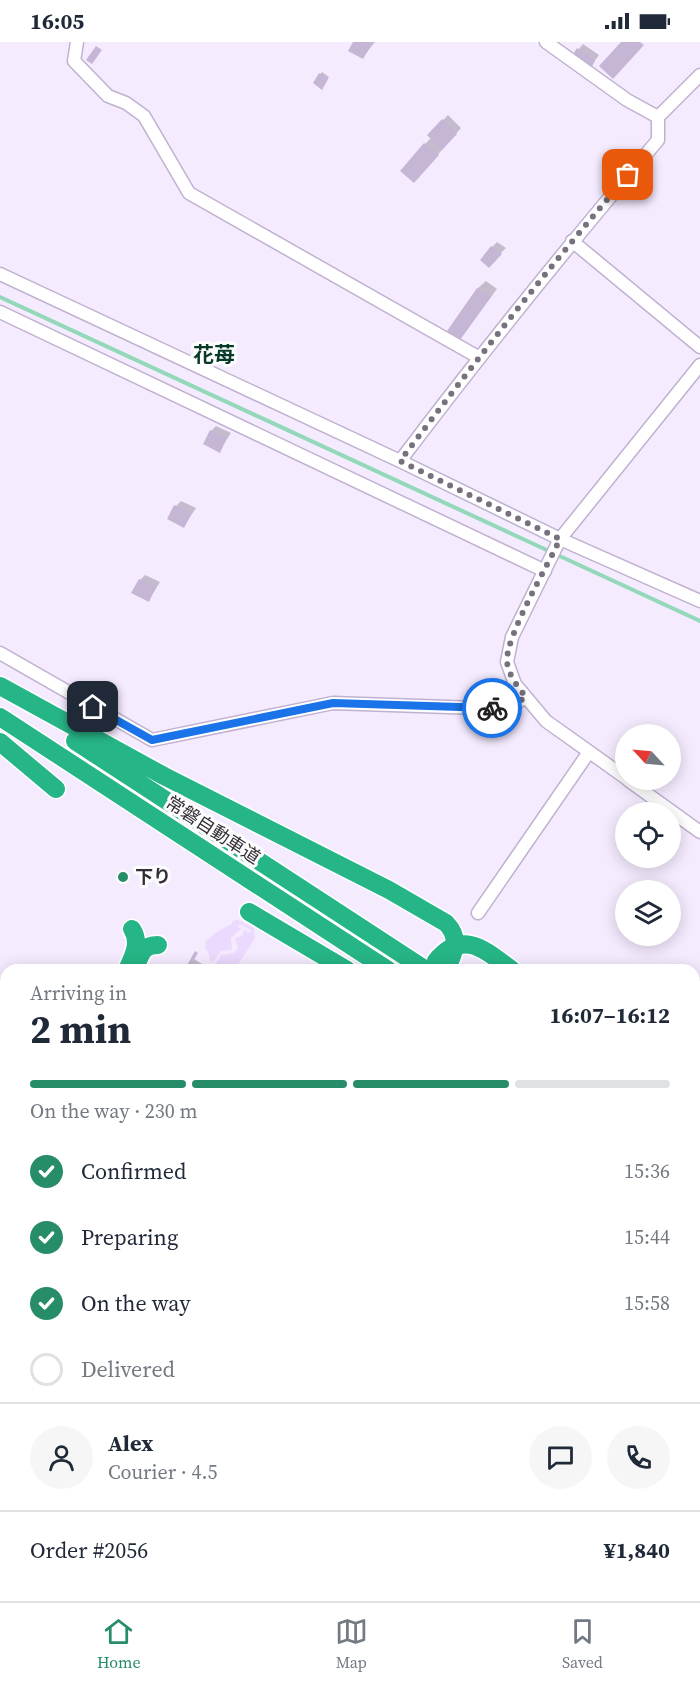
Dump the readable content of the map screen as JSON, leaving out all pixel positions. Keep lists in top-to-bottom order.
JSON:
{
  "streets": {
    "highway": ["常磐自動車道"]
  },
  "districts": ["花苺"],
  "places": ["下り"],
  "north": "top left",
  "page": {
    "status": "16:05",
    "heading": ["2 min", "Arriving in", "16:07–16:12"],
    "panel": [
      "Alex",
      "Courier · 4.5",
      "Order #2056",
      "¥1,840"
    ],
    "bar": "On the way · 230 m",
    "list": [
      ["Confirmed", "15:36"],
      ["Preparing", "15:44"],
      ["On the way", "15:58"],
      "Delivered"
    ],
    "tabs": ["Home", "Map", "Saved"]
  }
}
